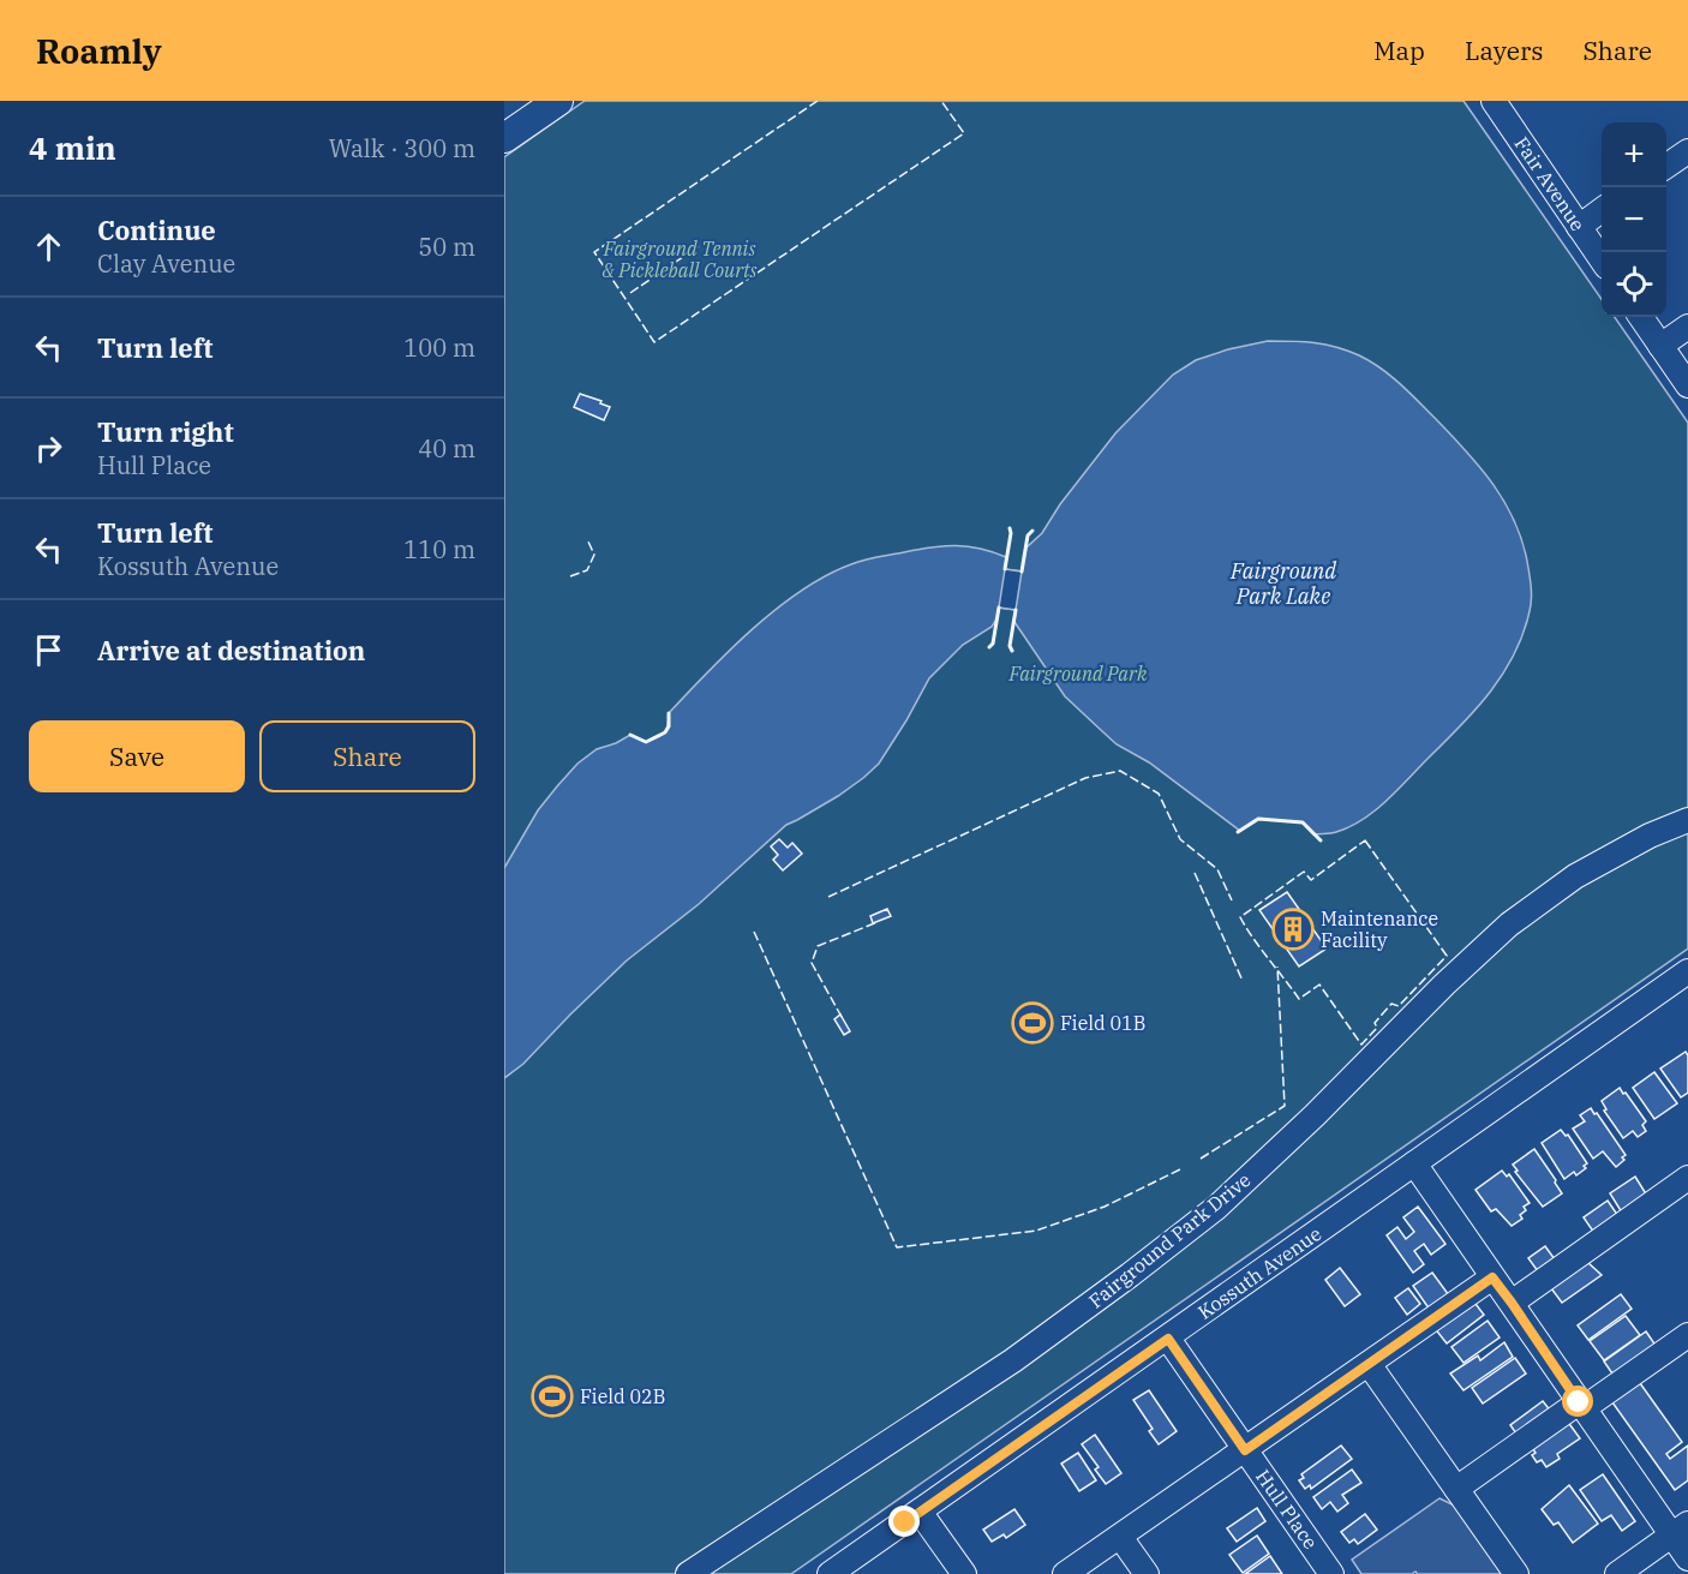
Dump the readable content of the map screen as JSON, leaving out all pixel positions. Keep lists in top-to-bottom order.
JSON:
{
  "streets": {
    "street": [
      "Fair Avenue",
      "Fairground Park Drive",
      "Kossuth Avenue",
      "Hull Place"
    ]
  },
  "crossings": [
    ["Kossuth Avenue", "Hull Place"]
  ],
  "water": ["Fairground Park Lake"],
  "parks": ["Fairground Tennis & Pickleball Courts", "Fairground Park"],
  "places": {
    "building": ["Maintenance Facility"],
    "sports": ["Field 01B", "Field 02B"]
  },
  "page": {
    "header": "Roamly",
    "nav": ["Map", "Layers", "Share"],
    "heading": ["4 min", "Walk · 300 m"],
    "map_buttons": ["+", "−"],
    "list": [
      ["Continue", "Clay Avenue", "50 m"],
      ["Turn left", "100 m"],
      ["Turn right", "Hull Place", "40 m"],
      ["Turn left", "Kossuth Avenue", "110 m"],
      "Arrive at destination"
    ],
    "buttons": ["Save", "Share"]
  }
}
